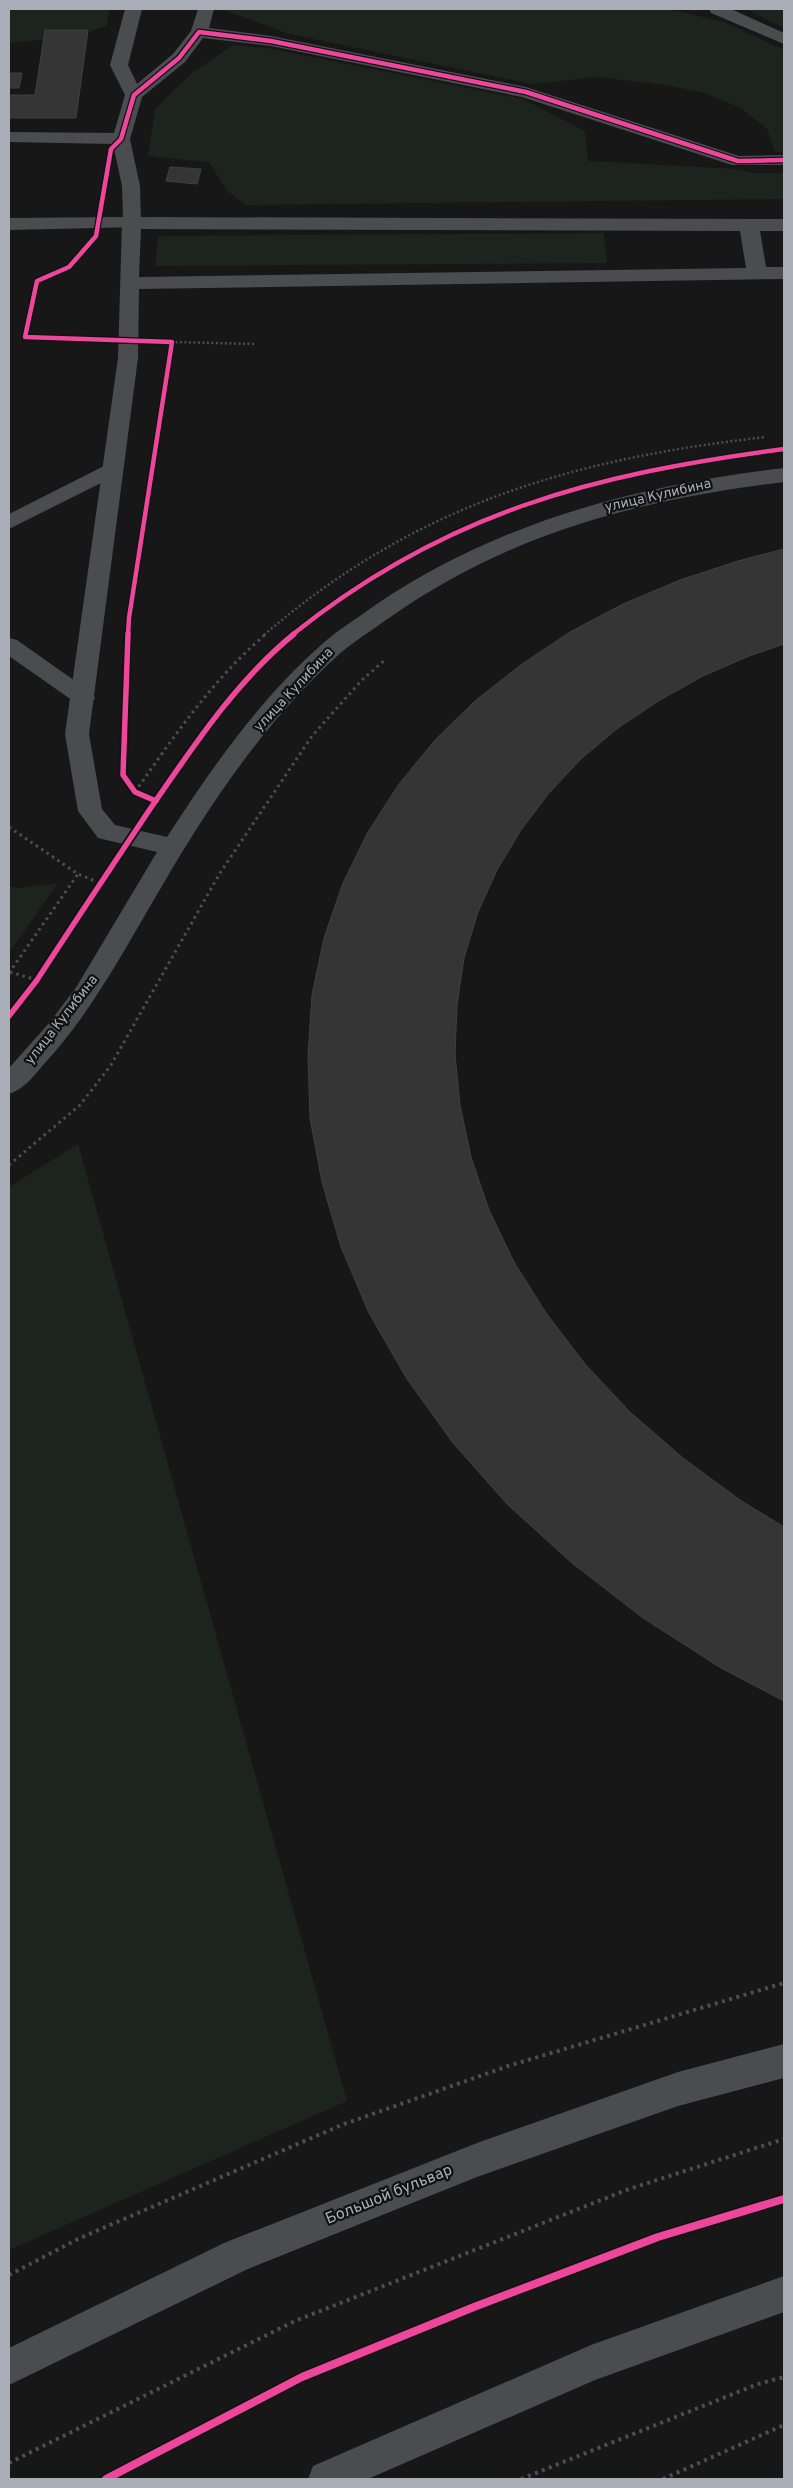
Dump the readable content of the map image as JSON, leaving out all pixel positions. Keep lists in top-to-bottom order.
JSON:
{
  "streets": {
    "street": ["улица Кулибина", "Большой бульвар"]
  }
}
